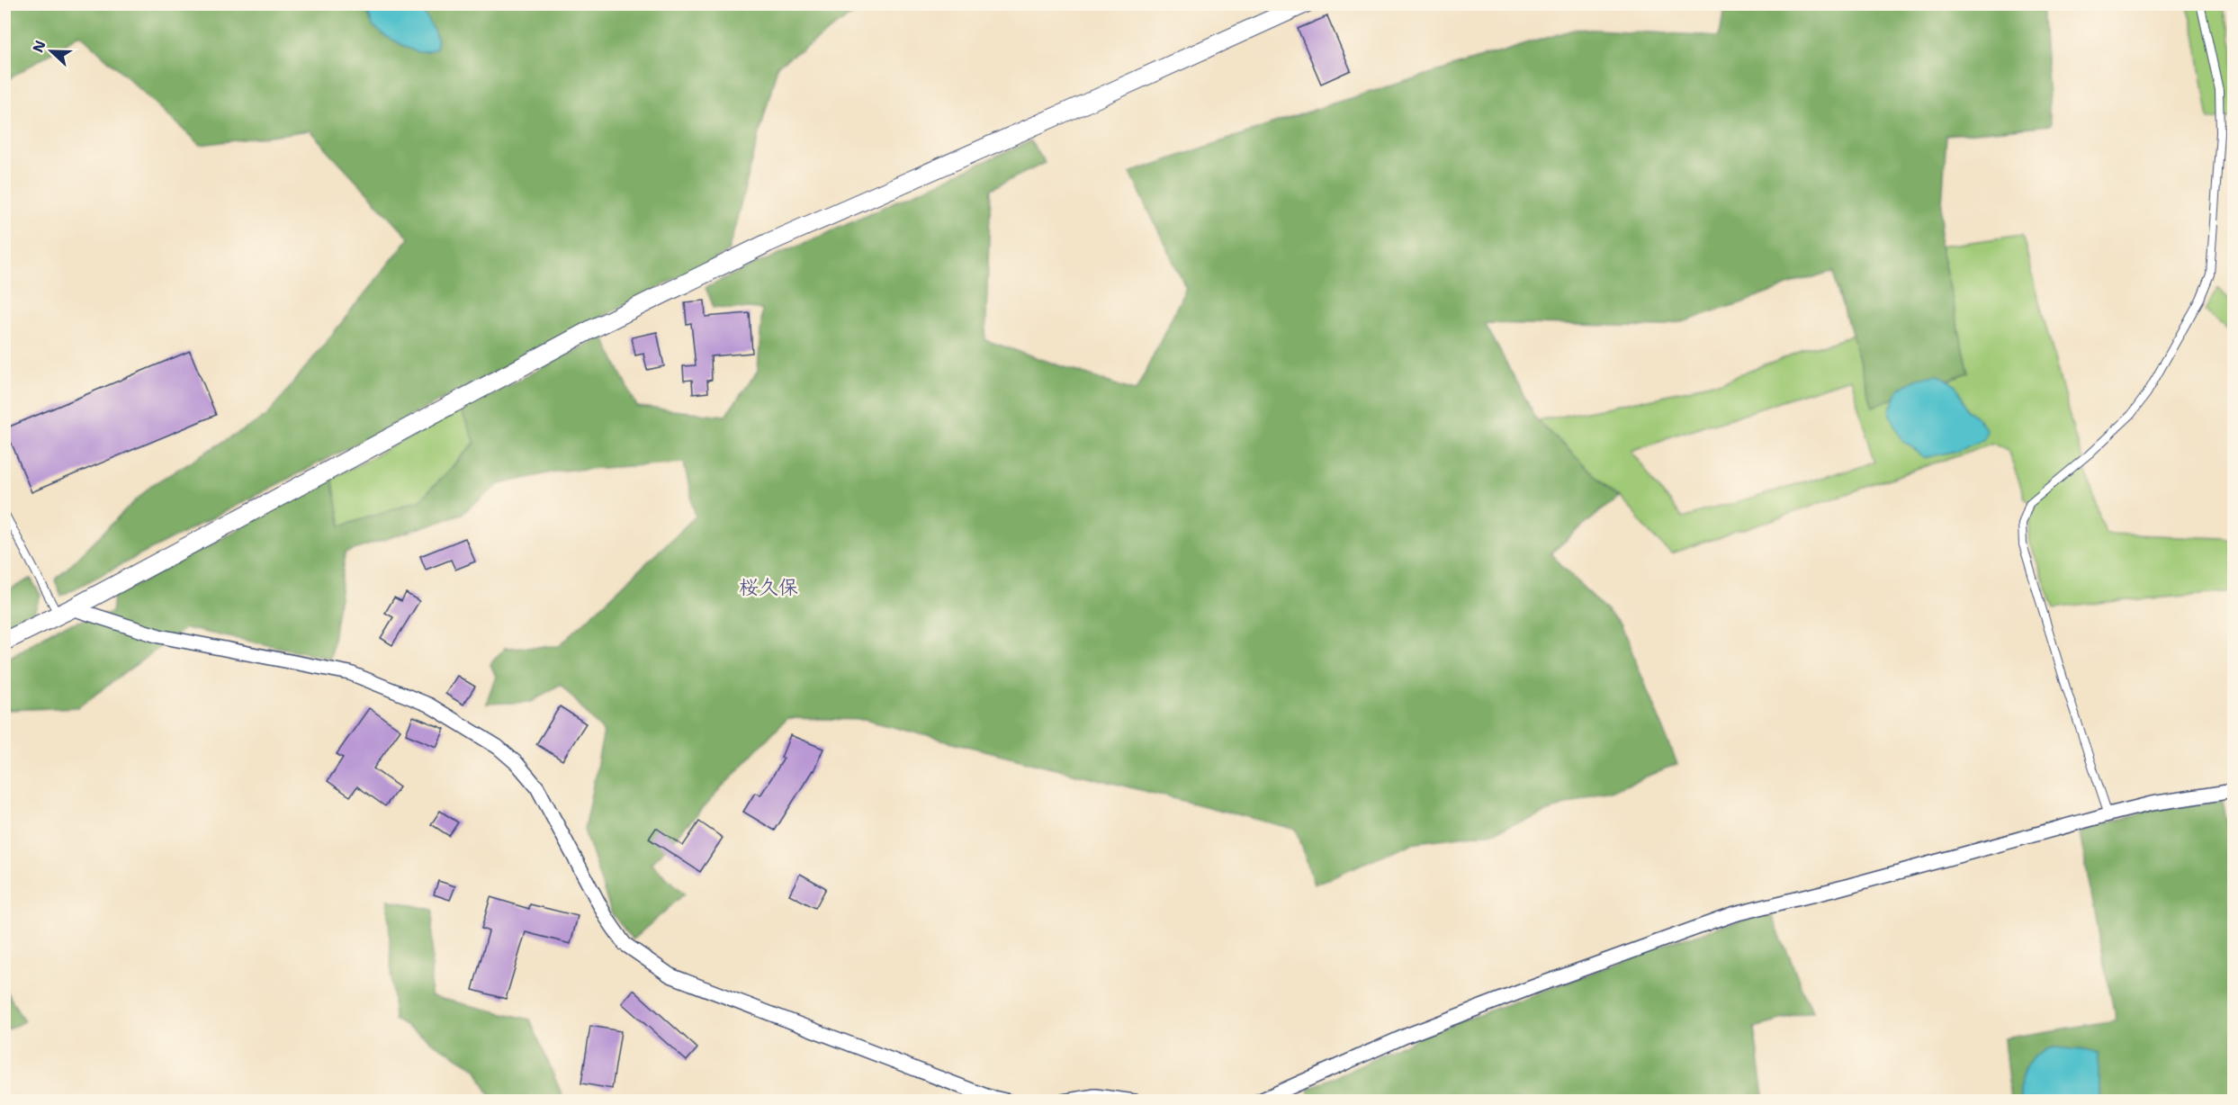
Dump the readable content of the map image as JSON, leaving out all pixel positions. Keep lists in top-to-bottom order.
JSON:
{
  "districts": ["桜久保"],
  "north": "left"
}
